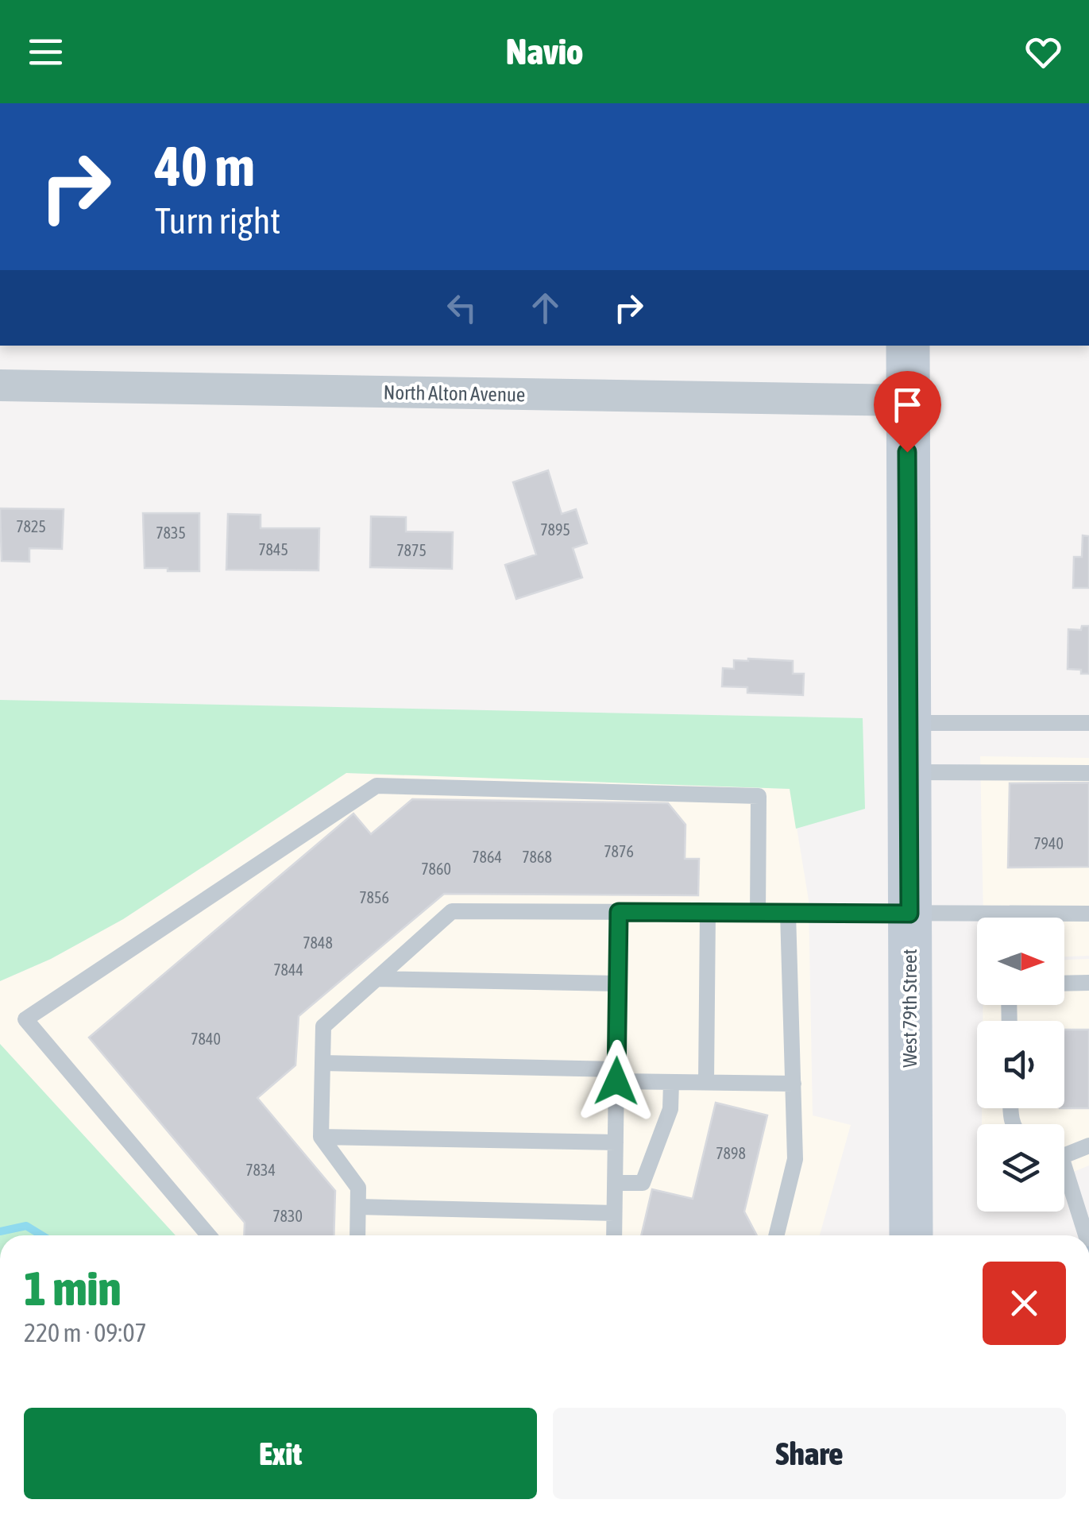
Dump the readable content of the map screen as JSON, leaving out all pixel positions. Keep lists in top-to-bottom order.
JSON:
{
  "streets": {
    "main road": ["West 79th Street"],
    "street": ["North Alton Avenue"]
  },
  "crossings": [
    ["North Alton Avenue", "West 79th Street"]
  ],
  "house_numbers": [
    "7825",
    "7895",
    "7835",
    "7845",
    "7875",
    "7940",
    "7876",
    "7864",
    "7868",
    "7860",
    "7856",
    "7848",
    "7844",
    "7840",
    "7898",
    "7834",
    "7830"
  ],
  "north": "right",
  "page": {
    "header": "Navio",
    "turn": ["40 m", "Turn right"],
    "heading": ["1 min", "220 m · 09:07"],
    "buttons": ["Exit", "Share"]
  }
}
